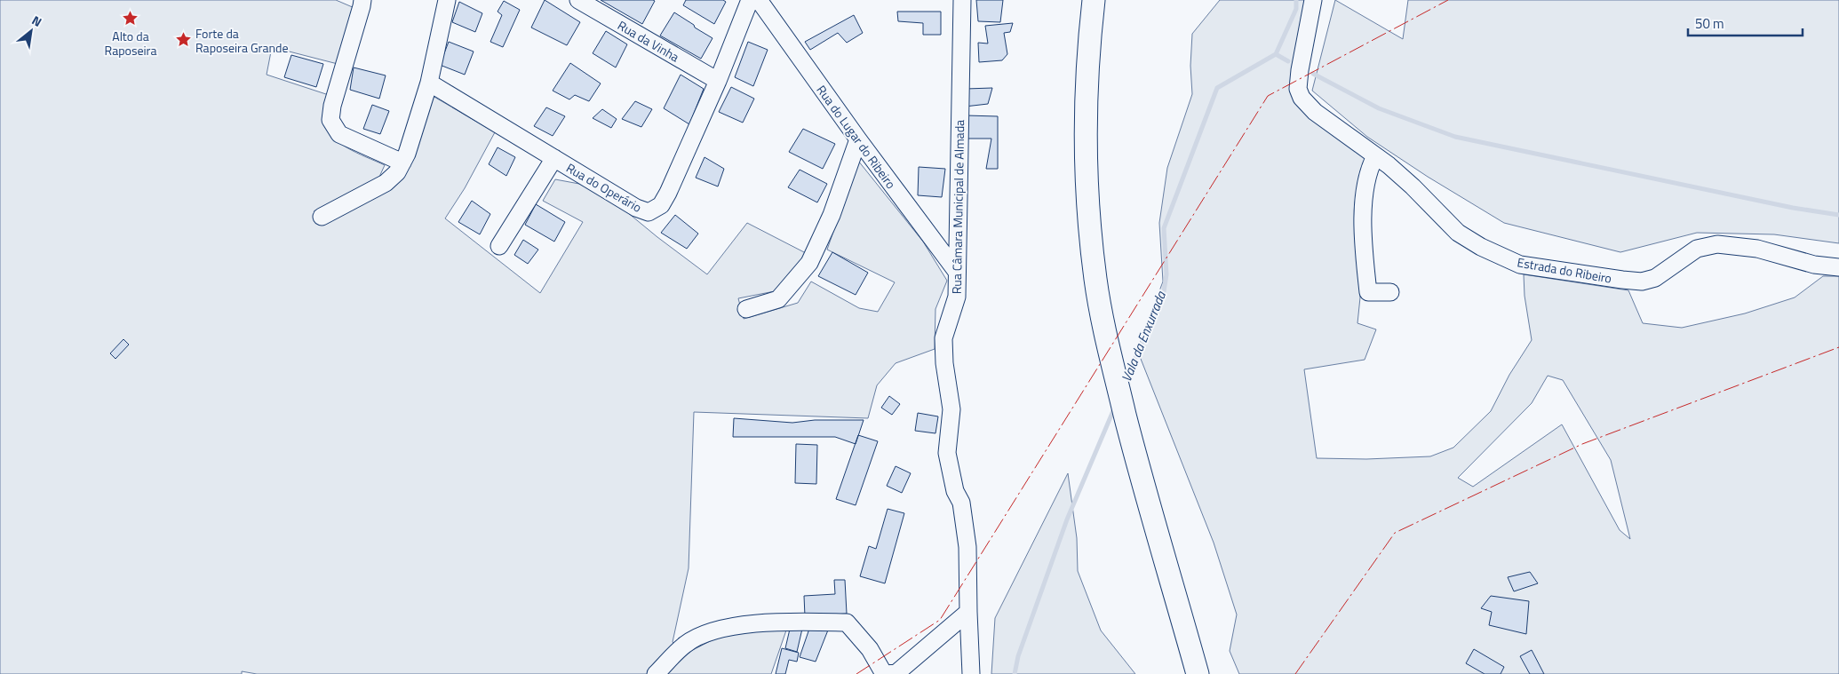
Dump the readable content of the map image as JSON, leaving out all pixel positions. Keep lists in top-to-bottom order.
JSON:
{
  "streets": {
    "street": [
      "Rua da Vinha",
      "Rua do Lugar do Ribeiro",
      "Rua do Operário",
      "Rua Câmara Municipal de Almada",
      "Estrada do Ribeiro"
    ]
  },
  "crossings": [
    ["Rua da Vinha", "Rua do Operário"],
    ["Rua do Lugar do Ribeiro", "Rua Câmara Municipal de Almada"]
  ],
  "water": ["Vala da Enxurrada"],
  "places": {
    "place": ["Alto da Raposeira", "Forte da Raposeira Grande"]
  },
  "scale_bar": "50 m",
  "north": "top right"
}
